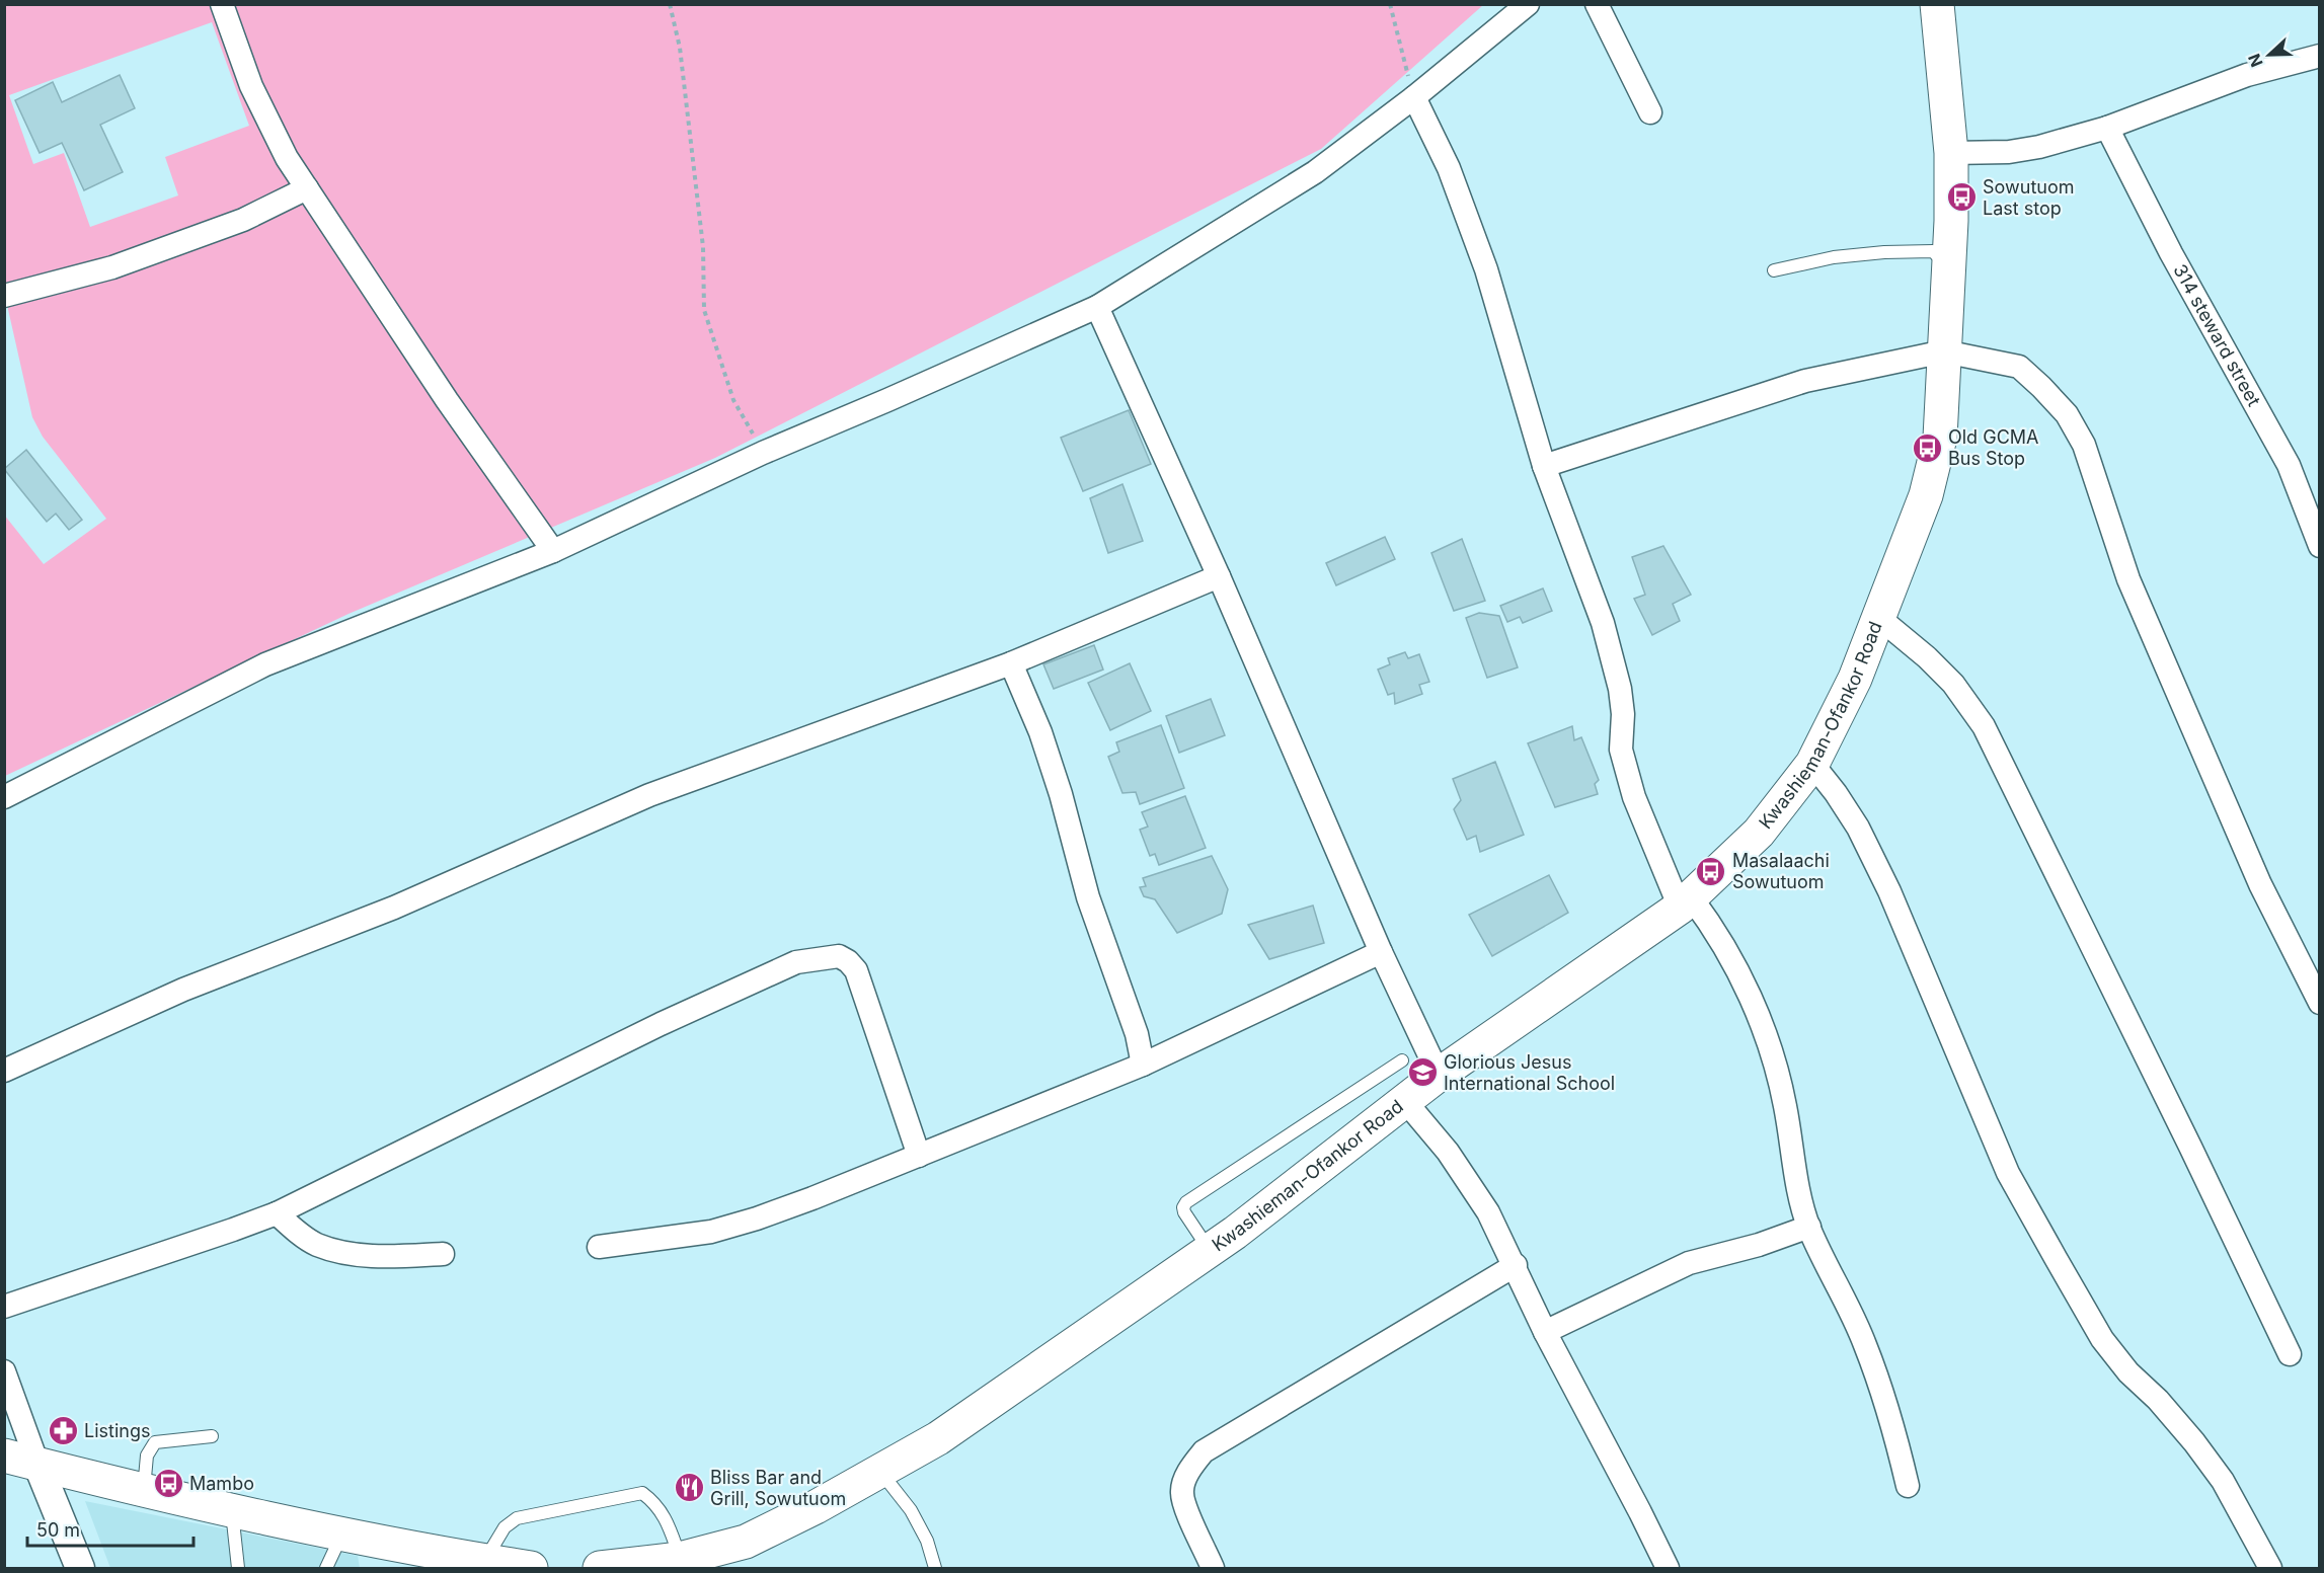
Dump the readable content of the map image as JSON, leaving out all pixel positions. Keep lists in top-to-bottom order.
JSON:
{
  "streets": {
    "main road": ["Kwashieman-Ofankor Road"],
    "street": ["314 steward street"]
  },
  "places": {
    "bus stop": [
      "Sowutuom Last stop",
      "Old GCMA Bus Stop",
      "Masalaachi Sowutuom",
      "Mambo"
    ],
    "school or university": ["Glorious Jesus International School"],
    "pharmacy": ["Listings"],
    "restaurant": ["Bliss Bar and Grill, Sowutuom"]
  },
  "scale_bar": "50 m",
  "north": "left"
}
